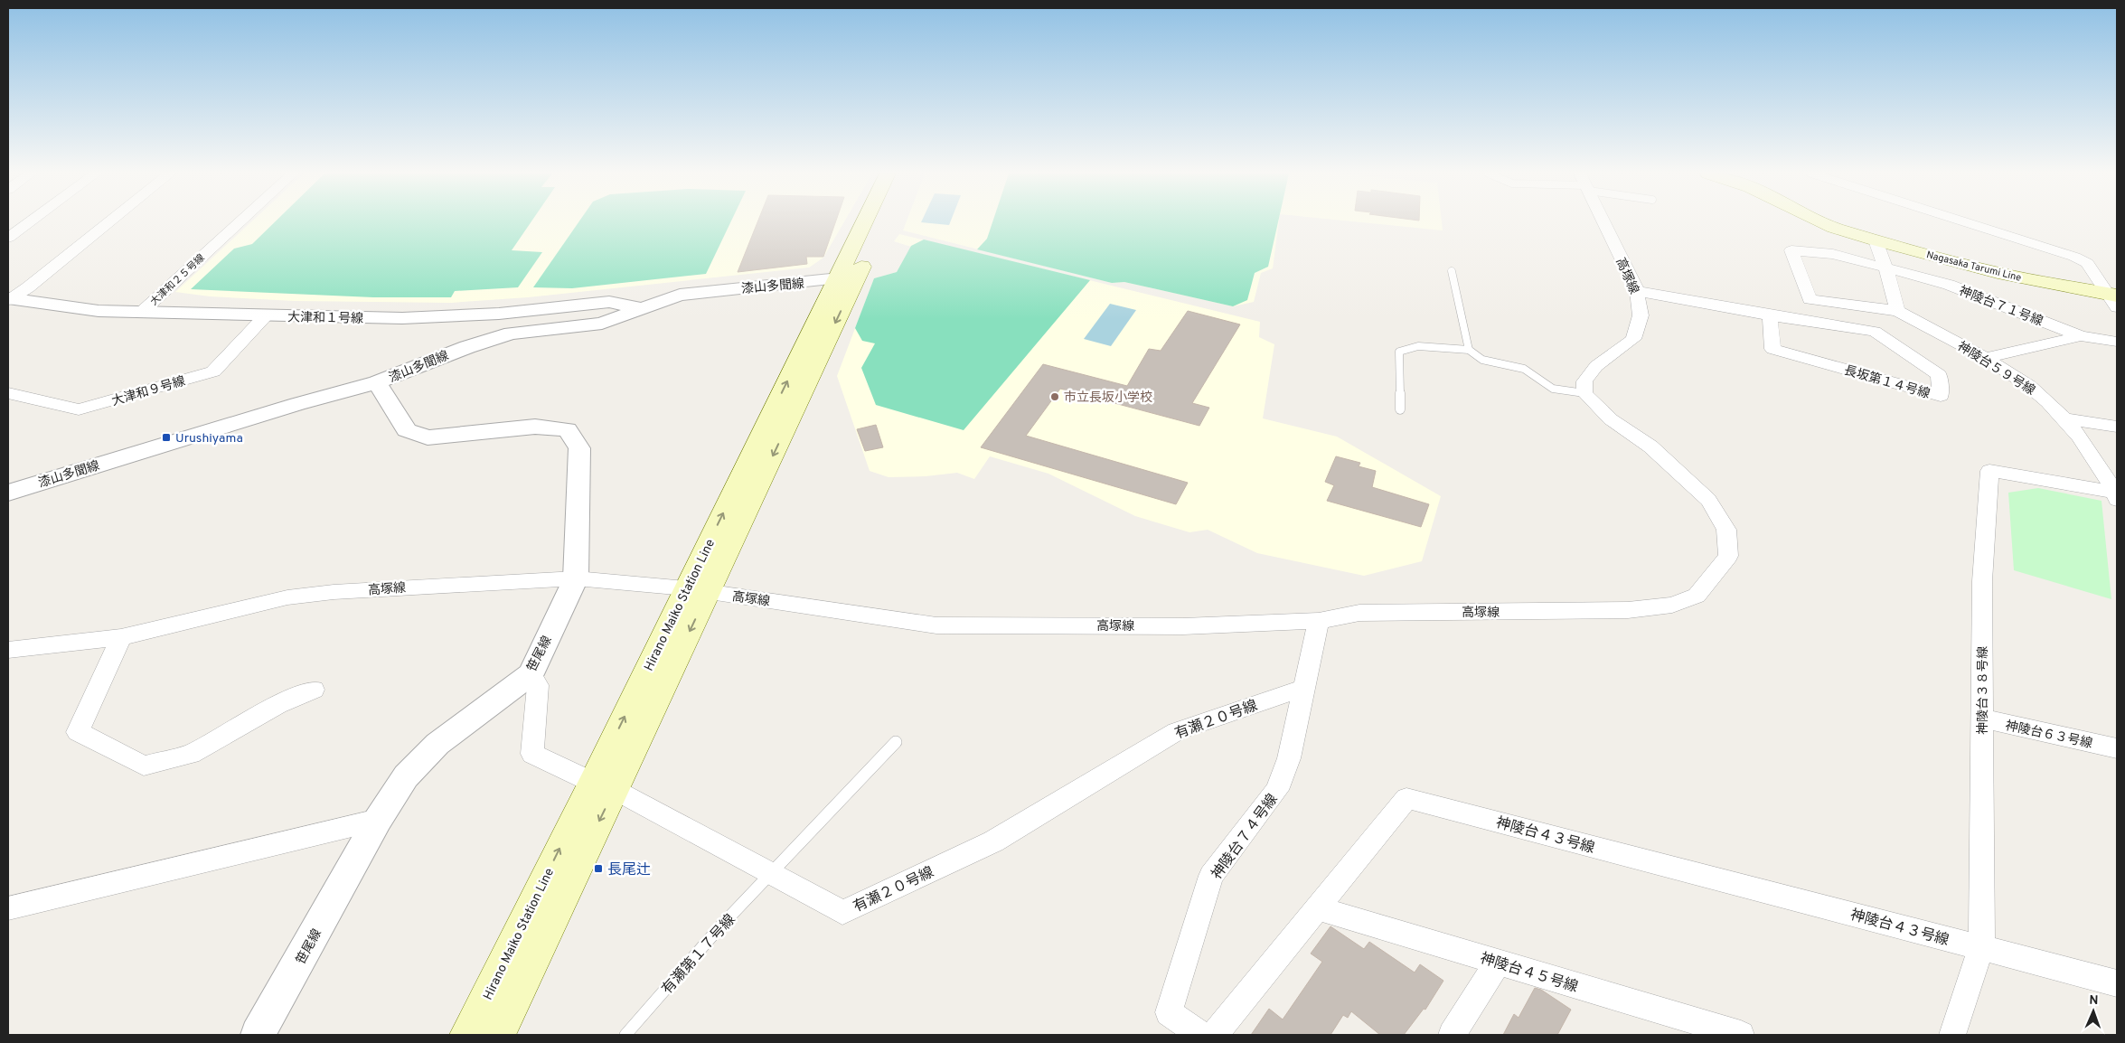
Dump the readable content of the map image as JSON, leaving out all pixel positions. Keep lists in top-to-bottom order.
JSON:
{
  "streets": {
    "main road": ["Nagasaka Tarumi Line", "Hirano Maiko Station Line"],
    "street": [
      "高塚線",
      "大津和２５号線",
      "漆山多聞線",
      "神陵台７１号線",
      "大津和１号線",
      "神陵台５９号線",
      "長坂第１４号線",
      "大津和９号線",
      "笹尾線",
      "神陵台３８号線",
      "有瀬２０号線",
      "神陵台６３号線",
      "神陵台４３号線",
      "神陵台７４号線",
      "神陵台４５号線"
    ],
    "lane": ["有瀬第１７号線"]
  },
  "crossings": [
    ["高塚線", "長坂第１４号線"],
    ["高塚線", "Hirano Maiko Station Line"],
    ["高塚線", "笹尾線"],
    ["高塚線", "神陵台７４号線"],
    ["大津和２５号線", "大津和１号線"],
    ["漆山多聞線", "大津和１号線"],
    ["漆山多聞線", "Hirano Maiko Station Line"],
    ["漆山多聞線", "笹尾線"],
    ["神陵台７１号線", "神陵台５９号線"],
    ["大津和１号線", "大津和９号線"],
    ["神陵台５９号線", "神陵台３８号線"],
    ["Hirano Maiko Station Line", "有瀬２０号線"],
    ["笹尾線", "有瀬２０号線"],
    ["神陵台３８号線", "神陵台６３号線"],
    ["神陵台３８号線", "神陵台４３号線"],
    ["有瀬２０号線", "神陵台７４号線"],
    ["有瀬２０号線", "有瀬第１７号線"],
    ["神陵台４３号線", "神陵台４５号線"]
  ],
  "places": {
    "other": ["市立長坂小学校"],
    "transit": ["Urushiyama", "長尾辻"]
  },
  "north": "top"
}
